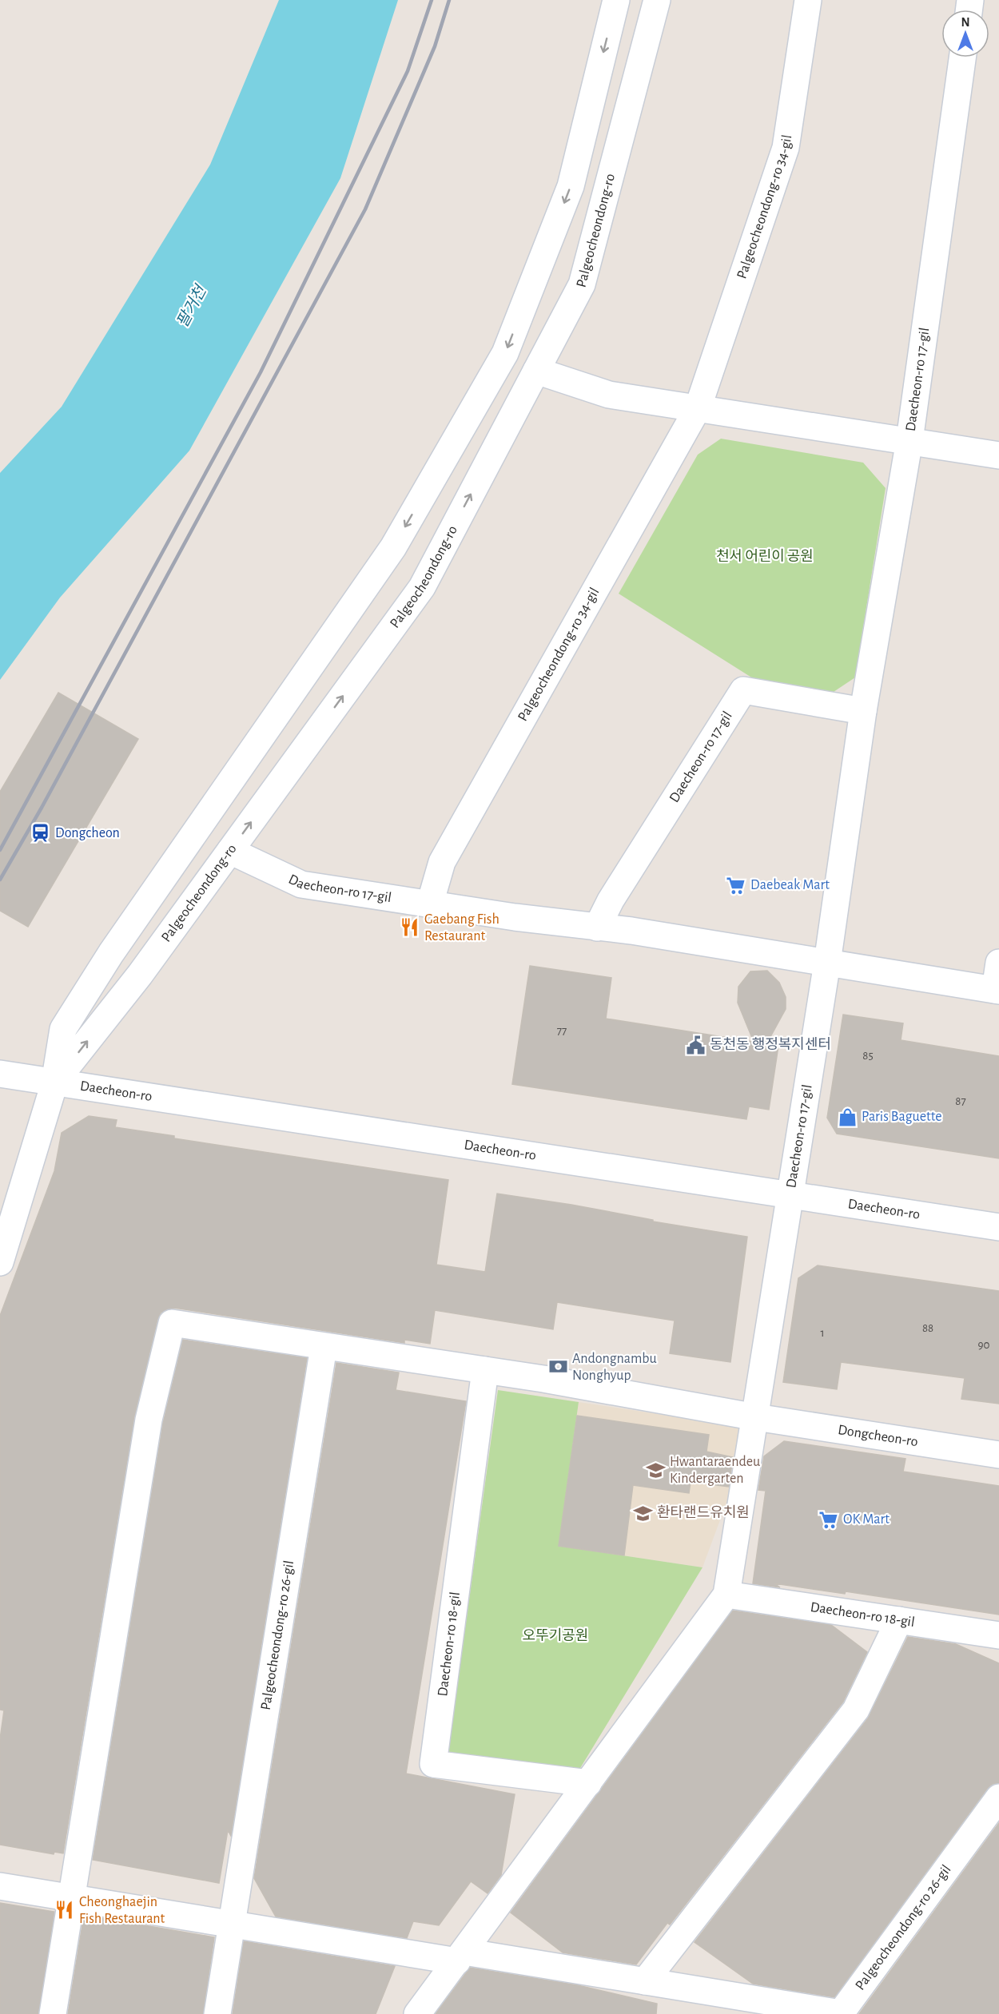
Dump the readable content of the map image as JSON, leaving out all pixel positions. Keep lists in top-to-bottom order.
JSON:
{
  "streets": {
    "street": [
      "Palgeocheondong-ro 34-gil",
      "Palgeocheondong-ro",
      "Daecheon-ro 17-gil",
      "Daecheon-ro",
      "Dongcheon-ro",
      "Daecheon-ro 18-gil",
      "Palgeocheondong-ro 26-gil"
    ]
  },
  "crossings": [
    ["Palgeocheondong-ro 34-gil", "Daecheon-ro 17-gil"],
    ["Palgeocheondong-ro", "Daecheon-ro 17-gil"],
    ["Palgeocheondong-ro", "Daecheon-ro"],
    ["Daecheon-ro 17-gil", "Daecheon-ro"]
  ],
  "water": ["팔거천"],
  "parks": ["천서 어린이 공원", "오뚜기공원"],
  "places": {
    "station": ["Dongcheon"],
    "supermarket": ["Daebeak Mart", "OK Mart"],
    "restaurant": ["Gaebang Fish Restaurant", "Cheonghaejin Fish Restaurant"],
    "public building": ["동천동 행정복지센터"],
    "shop": ["Paris Baguette"],
    "bank": ["Andongnambu Nonghyup"],
    "school or university": ["Hwantaraendeu Kindergarten", "환타랜드유치원"]
  },
  "house_numbers": [
    "77",
    "85",
    "87",
    "88",
    "1",
    "90"
  ],
  "north": "top"
}
